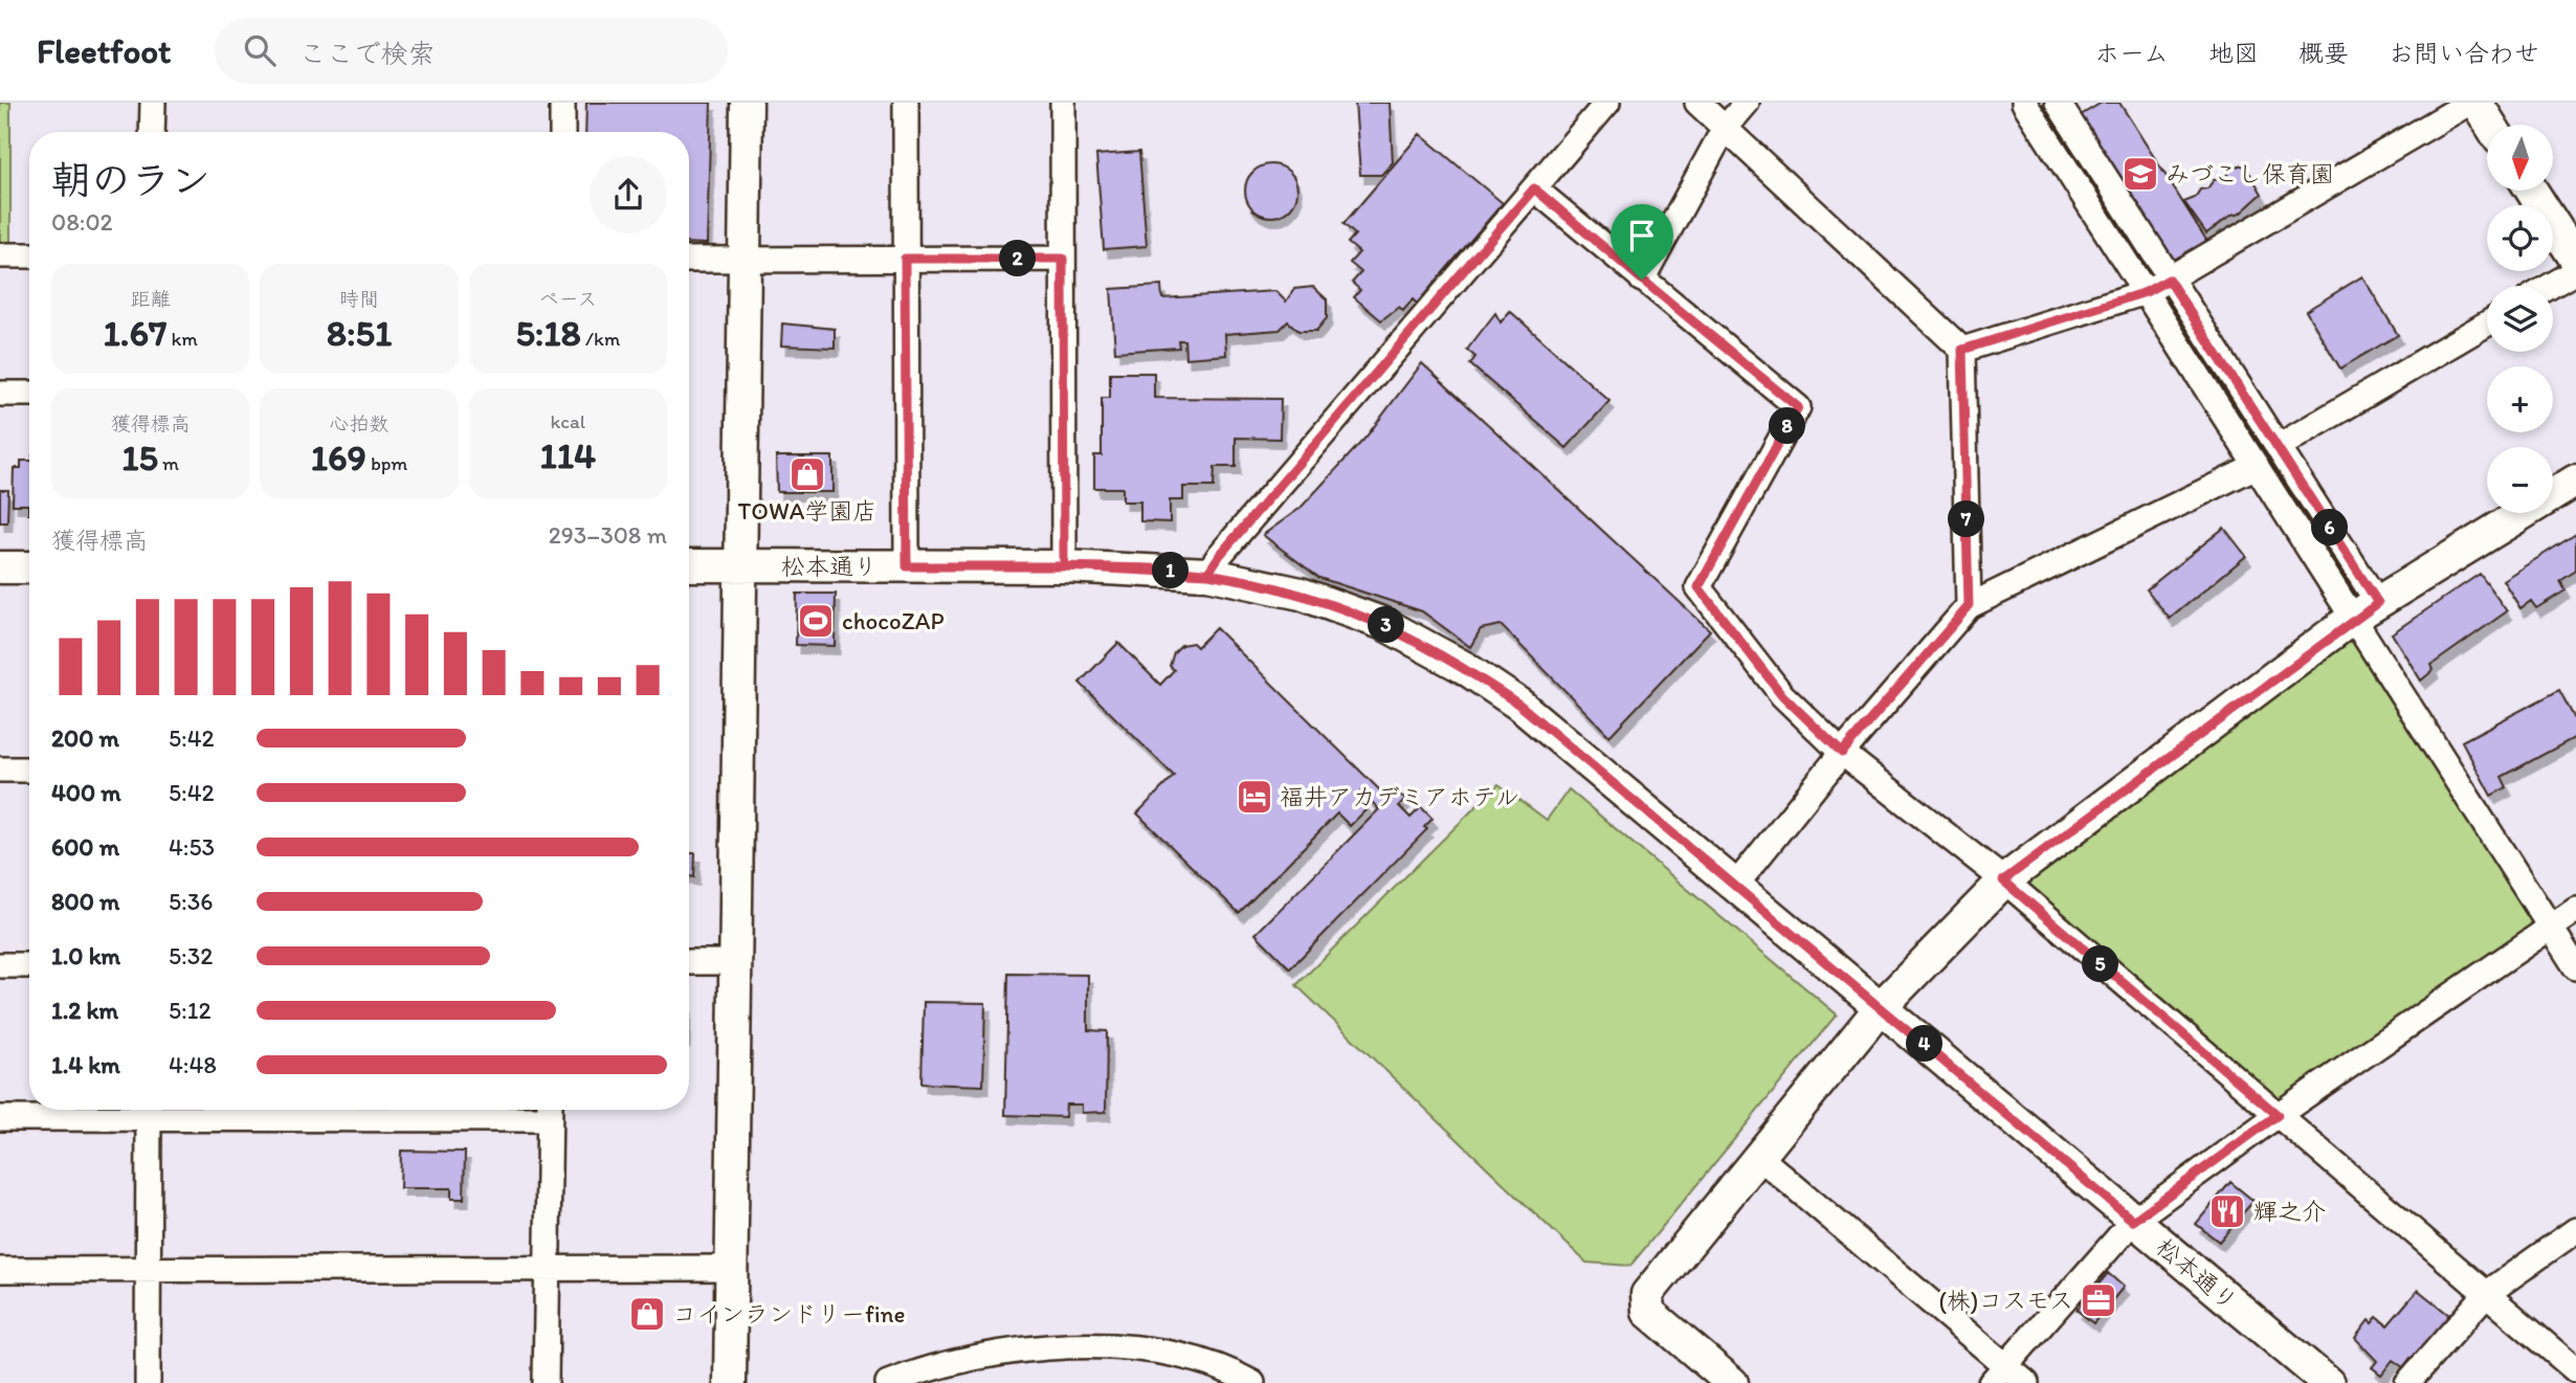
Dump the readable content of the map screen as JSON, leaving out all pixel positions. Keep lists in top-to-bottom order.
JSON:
{
  "streets": {
    "street": ["松本通り"]
  },
  "places": {
    "school or university": ["みづこし保育園"],
    "shop": ["TOWA学園店", "コインランドリーfine"],
    "sports": ["chocoZAP"],
    "hotel": ["福井アカデミアホテル"],
    "restaurant": ["輝之介"],
    "office": ["(株)コスモス"]
  },
  "north": "bottom",
  "page": {
    "header": "Fleetfoot",
    "search": "ここで検索",
    "nav": [
      "ホーム",
      "地図",
      "概要",
      "お問い合わせ"
    ],
    "map_buttons": ["+", "−"],
    "heading": ["朝のラン", "08:02"],
    "pins": [
      "2",
      "8",
      "7",
      "6",
      "1",
      "3",
      "5",
      "4"
    ],
    "stats": [
      ["距離", "1.67 km"],
      ["時間", "8:51"],
      ["ペース", "5:18 /km"],
      ["獲得標高", "15 m"],
      ["心拍数", "169 bpm"],
      ["kcal", "114"]
    ],
    "chart": ["獲得標高", "293–308 m"],
    "list": [
      {
        "name": "200 m",
        "note": "5:42"
      },
      {
        "name": "400 m",
        "note": "5:42"
      },
      {
        "name": "600 m",
        "note": "4:53"
      },
      {
        "name": "800 m",
        "note": "5:36"
      },
      {
        "name": "1.0 km",
        "note": "5:32"
      },
      {
        "name": "1.2 km",
        "note": "5:12"
      },
      {
        "name": "1.4 km",
        "note": "4:48"
      }
    ]
  }
}
